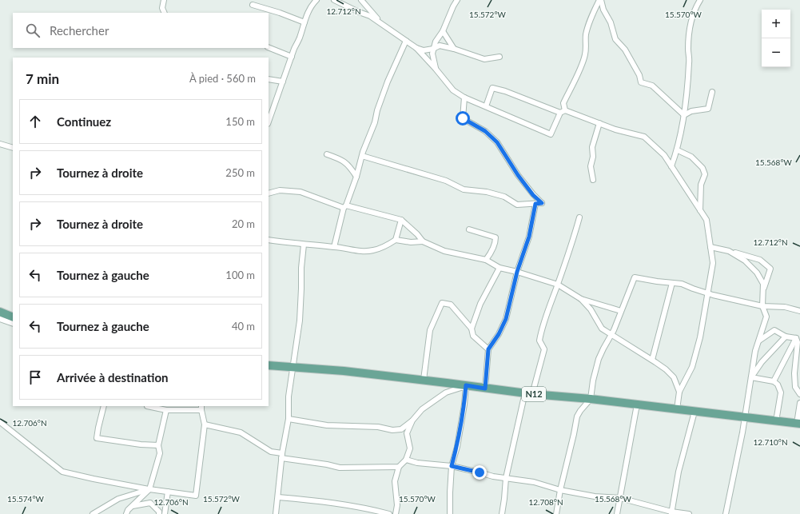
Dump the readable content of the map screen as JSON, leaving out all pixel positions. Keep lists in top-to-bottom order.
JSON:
{
  "streets": {
    "main road": ["N12"]
  },
  "page": {
    "map_buttons": ["+", "−"],
    "search": "Rechercher",
    "heading": ["7 min", "À pied · 560 m"],
    "list": [
      ["Continuez", "150 m"],
      ["Tournez à droite", "250 m"],
      ["Tournez à droite", "20 m"],
      ["Tournez à gauche", "100 m"],
      ["Tournez à gauche", "40 m"],
      "Arrivée à destination"
    ]
  },
  "coordinates": [
    "12.712°N",
    "15.572°W",
    "15.570°W",
    "15.568°W",
    "12.706°N",
    "12.710°N",
    "15.574°W",
    "12.708°N"
  ]
}
